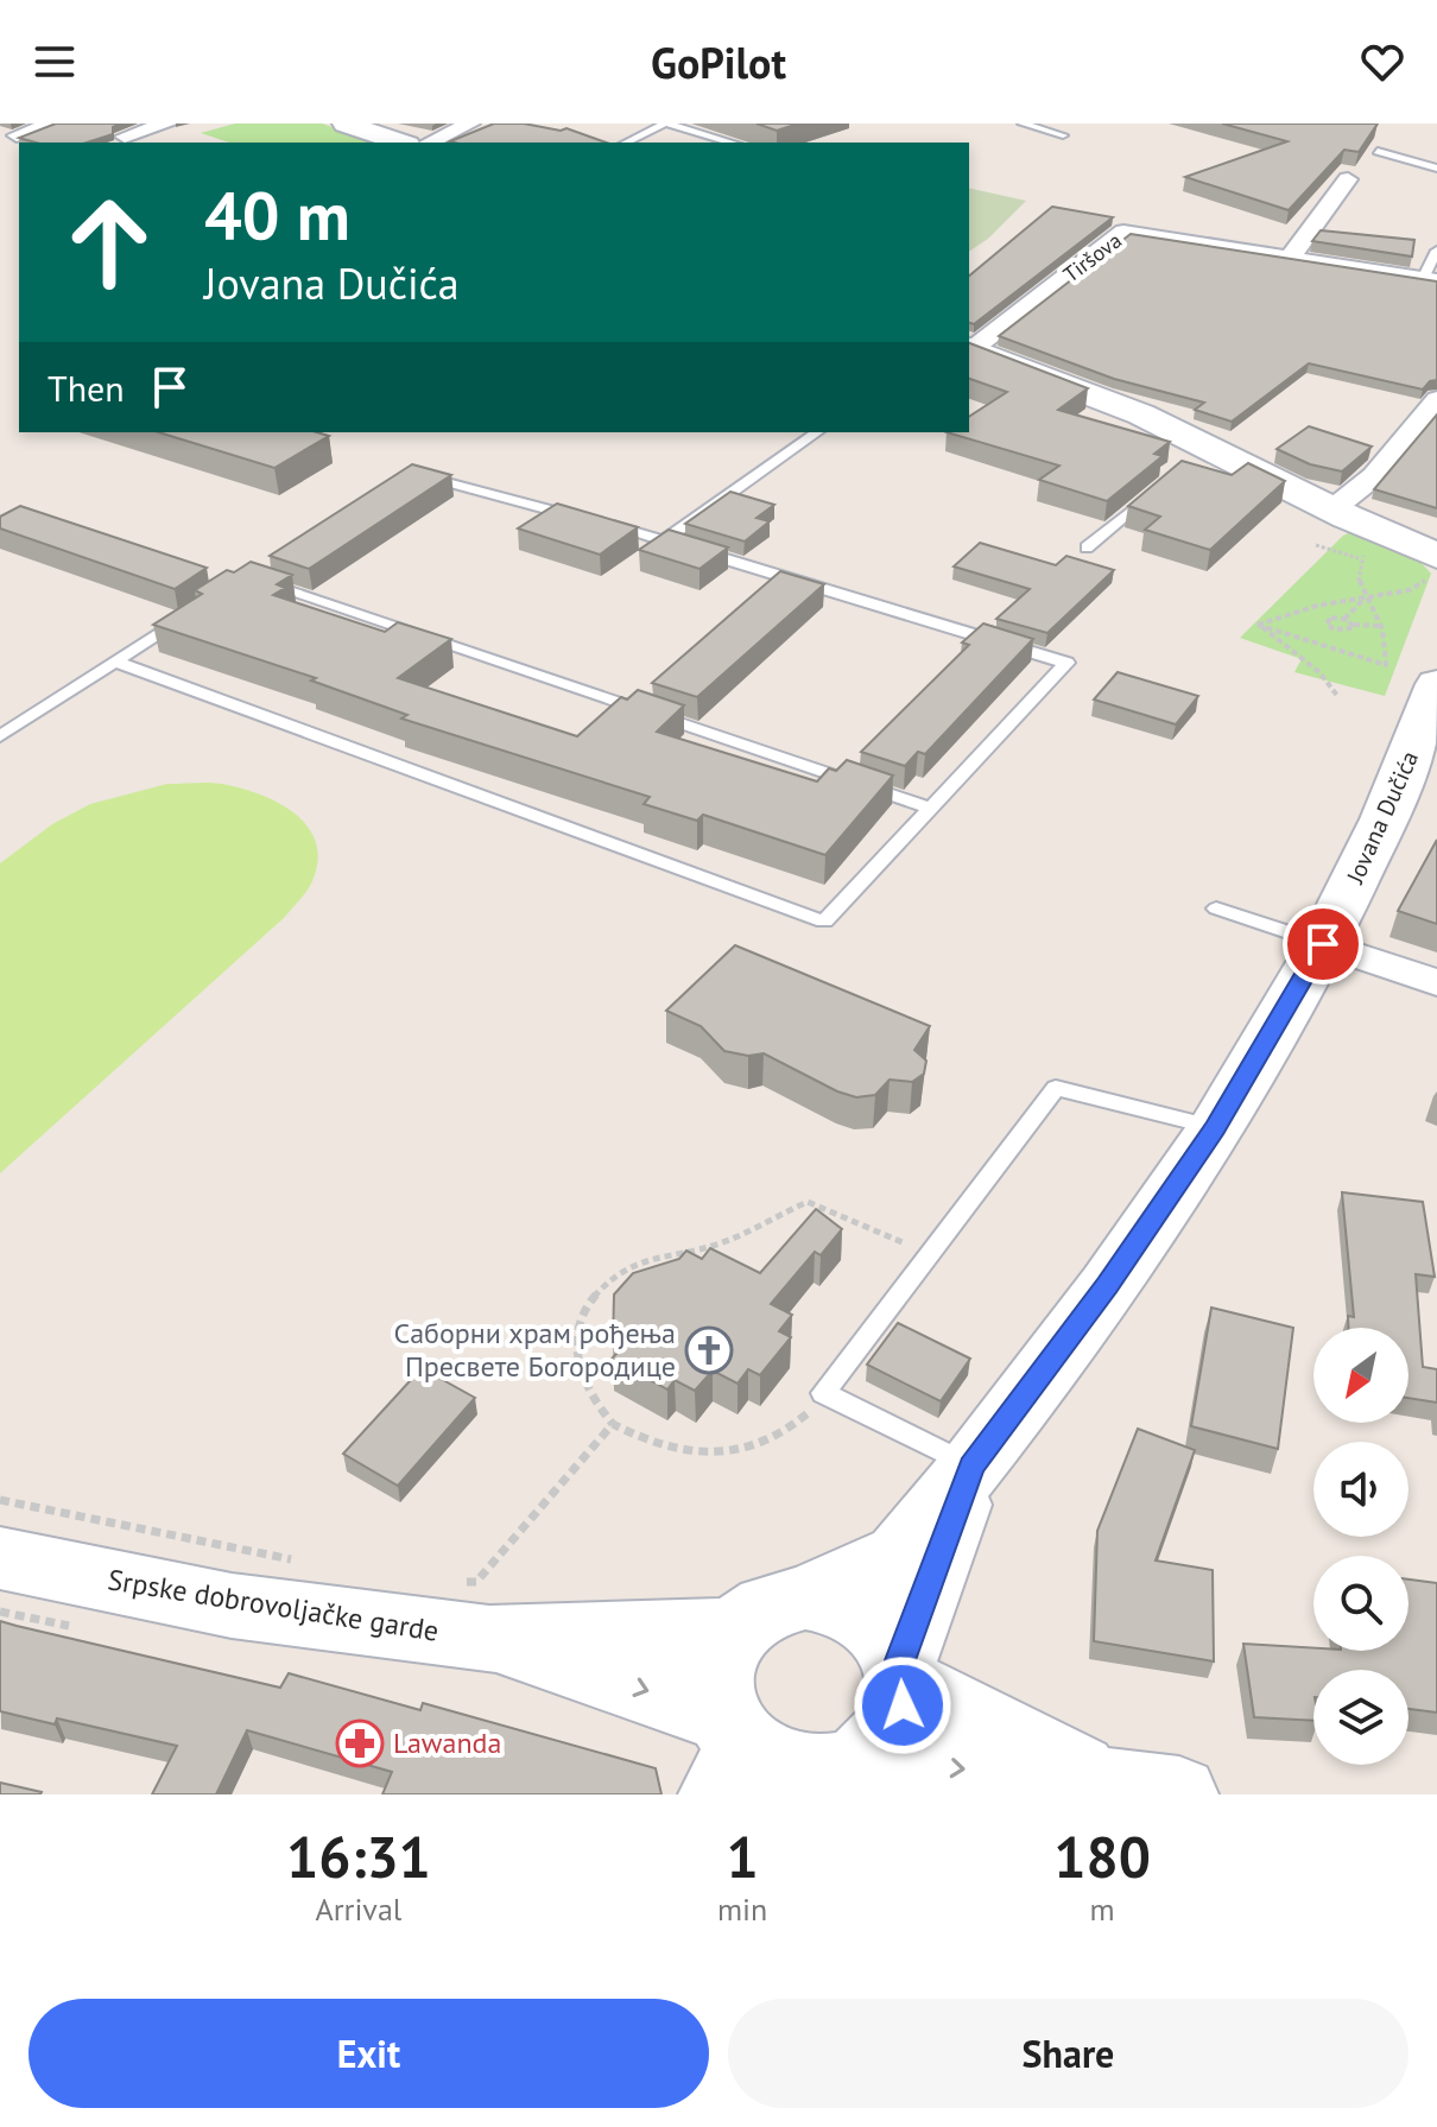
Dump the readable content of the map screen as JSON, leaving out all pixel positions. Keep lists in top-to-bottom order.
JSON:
{
  "streets": {
    "street": ["Tiršova", "Jovana Dučića", "Srpske dobrovoljačke garde"]
  },
  "places": {
    "church": ["Саборни храм рођења Пресвете Богородице"],
    "pharmacy": ["Lawanda"]
  },
  "north": "bottom left",
  "page": {
    "header": "GoPilot",
    "turn": ["40 m", "Jovana Dučića"],
    "then": "Then",
    "eta": [
      "16:31",
      "Arrival",
      "1",
      "min",
      "180",
      "m"
    ],
    "buttons": ["Exit", "Share"]
  }
}
